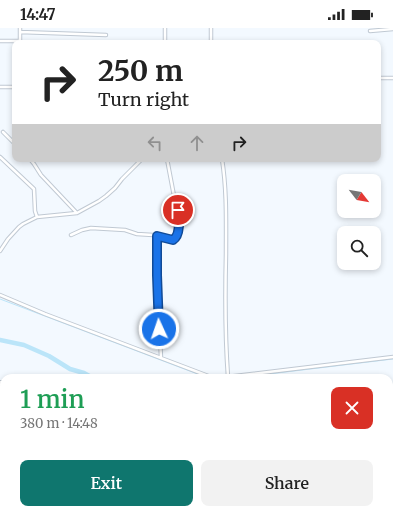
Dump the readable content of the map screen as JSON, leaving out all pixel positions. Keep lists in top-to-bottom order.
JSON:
{
  "north": "bottom right",
  "page": {
    "status": "14:47",
    "turn": ["250 m", "Turn right"],
    "heading": ["1 min", "380 m · 14:48"],
    "buttons": ["Exit", "Share"]
  }
}
